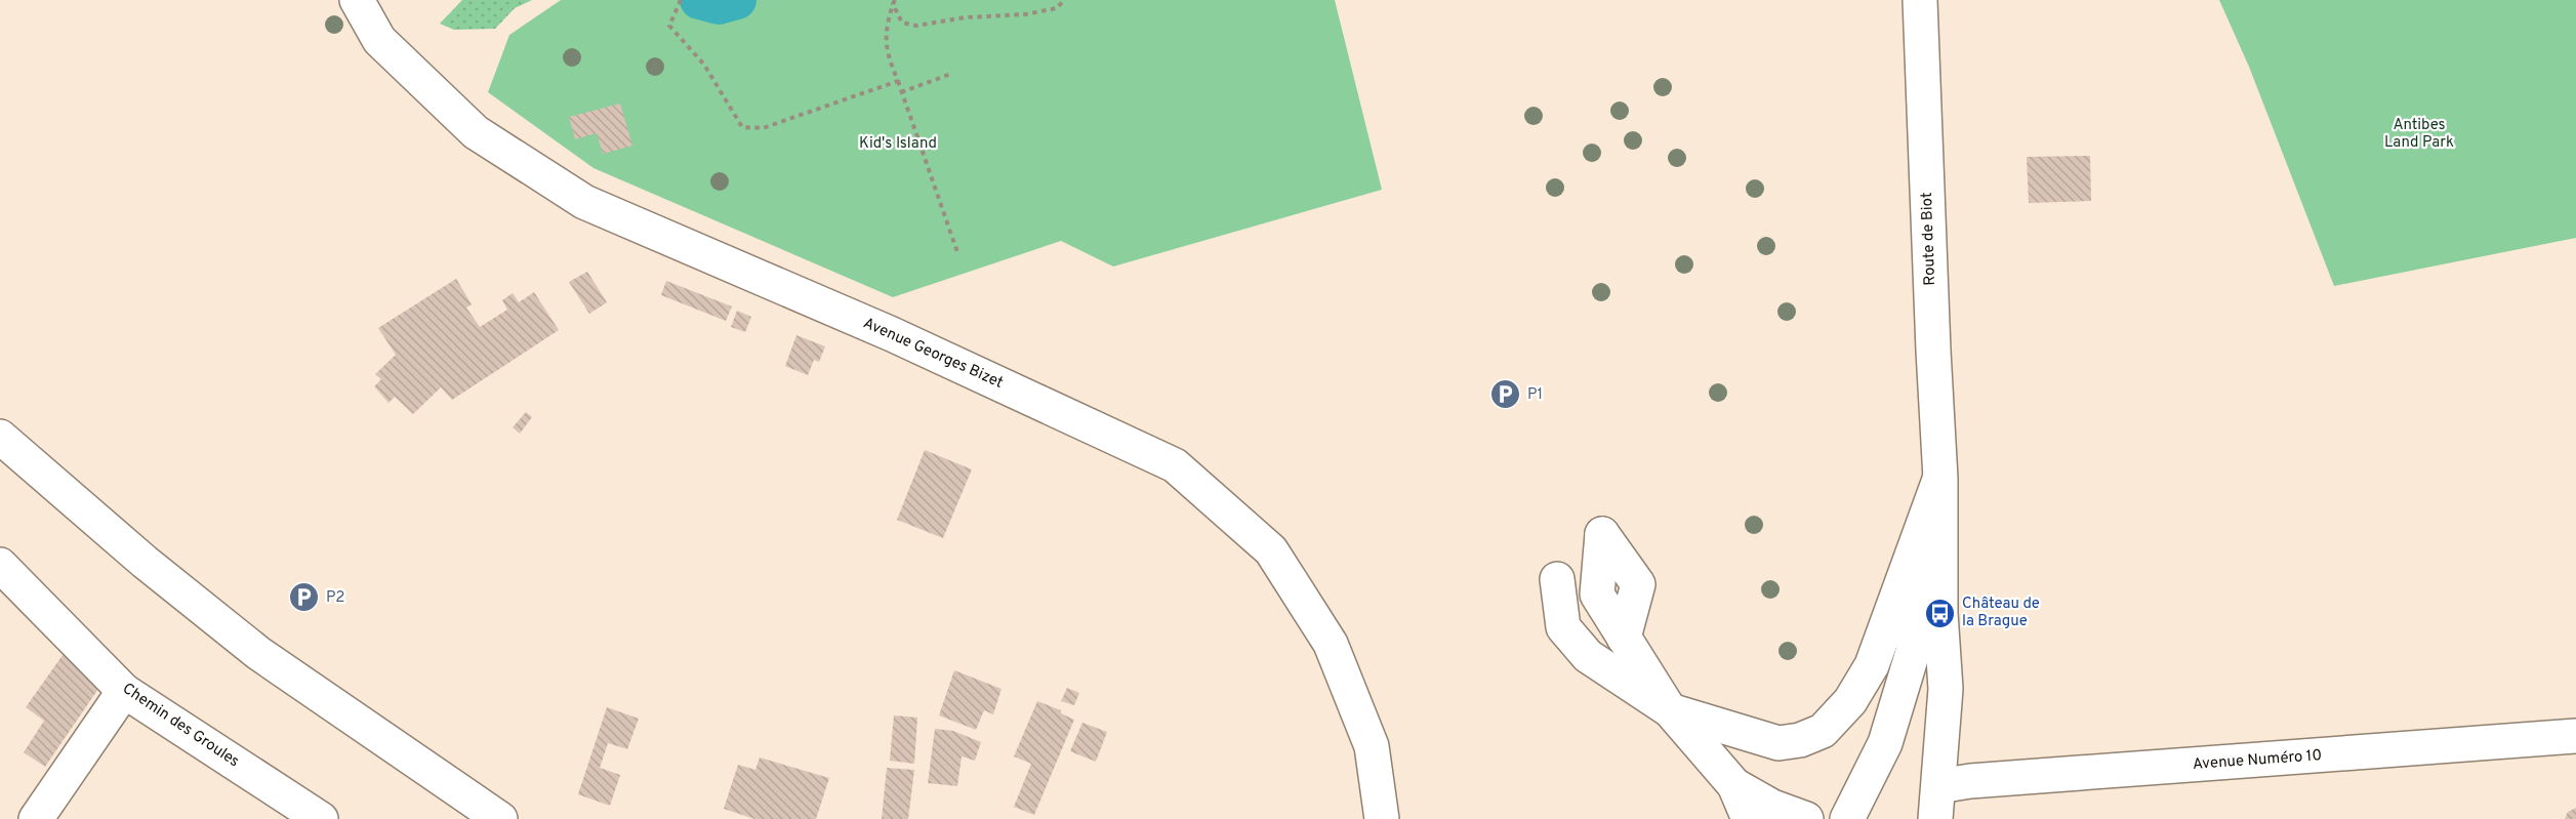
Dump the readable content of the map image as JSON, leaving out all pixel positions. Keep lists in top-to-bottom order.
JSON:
{
  "streets": {
    "street": [
      "Route de Biot",
      "Avenue Georges Bizet",
      "Chemin des Groules",
      "Avenue Numéro 10"
    ]
  },
  "parks": ["Antibes Land Park", "Kid's Island"],
  "places": {
    "parking": ["P1", "P2"],
    "bus stop": ["Château de la Brague"]
  }
}
